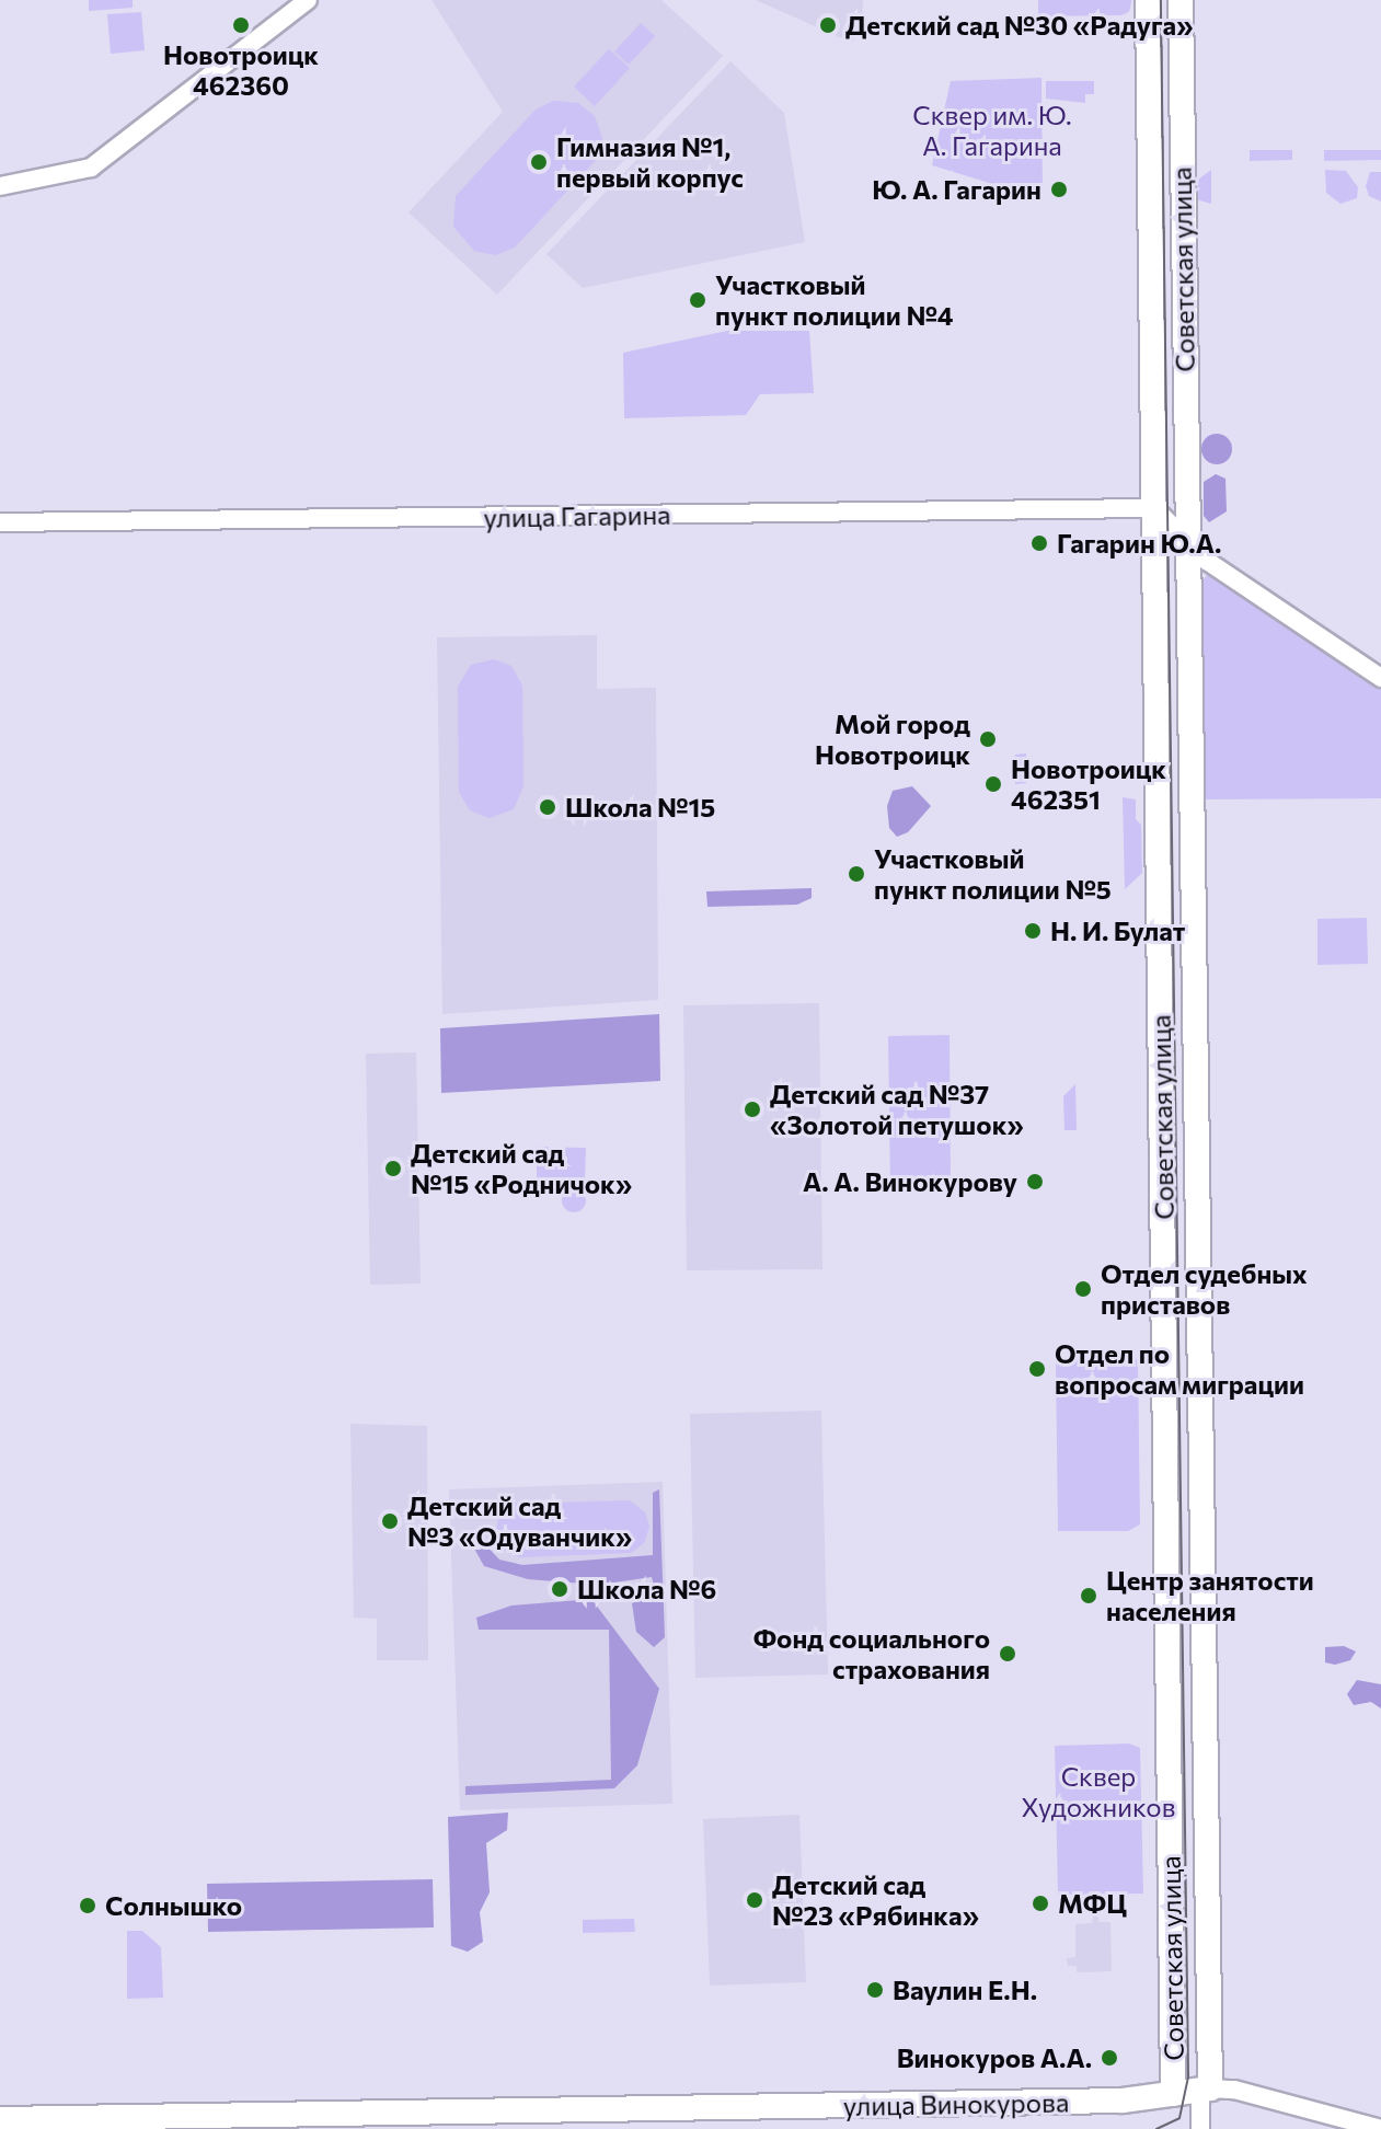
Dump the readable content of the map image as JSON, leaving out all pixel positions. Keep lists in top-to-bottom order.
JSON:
{
  "streets": {
    "main road": ["Советская улица", "улица Винокурова"],
    "street": ["улица Гагарина"]
  },
  "crossings": [
    ["Советская улица", "улица Гагарина"],
    ["Советская улица", "улица Винокурова"]
  ],
  "parks": ["Сквер им. Ю. А. Гагарина", "Сквер Художников"],
  "places": [
    "Новотроицк 462360",
    "Детский сад №30 «Радуга»",
    "Гимназия №1, первый корпус",
    "Ю. А. Гагарин",
    "Участковый пункт полиции №4",
    "Гагарин Ю.А.",
    "Мой город Новотроицк",
    "Новотроицк 462351",
    "Школа №15",
    "Участковый пункт полиции №5",
    "Н. И. Булат",
    "Детский сад №37 «Золотой петушок»",
    "Детский сад №15 «Родничок»",
    "А. А. Винокурову",
    "Отдел судебных приставов",
    "Отдел по вопросам миграции",
    "Детский сад №3 «Одуванчик»",
    "Школа №6",
    "Центр занятости населения",
    "Фонд социального страхования",
    "Детский сад №23 «Рябинка»",
    "МФЦ",
    "Солнышко",
    "Ваулин Е.Н.",
    "Винокуров А.А."
  ]
}
